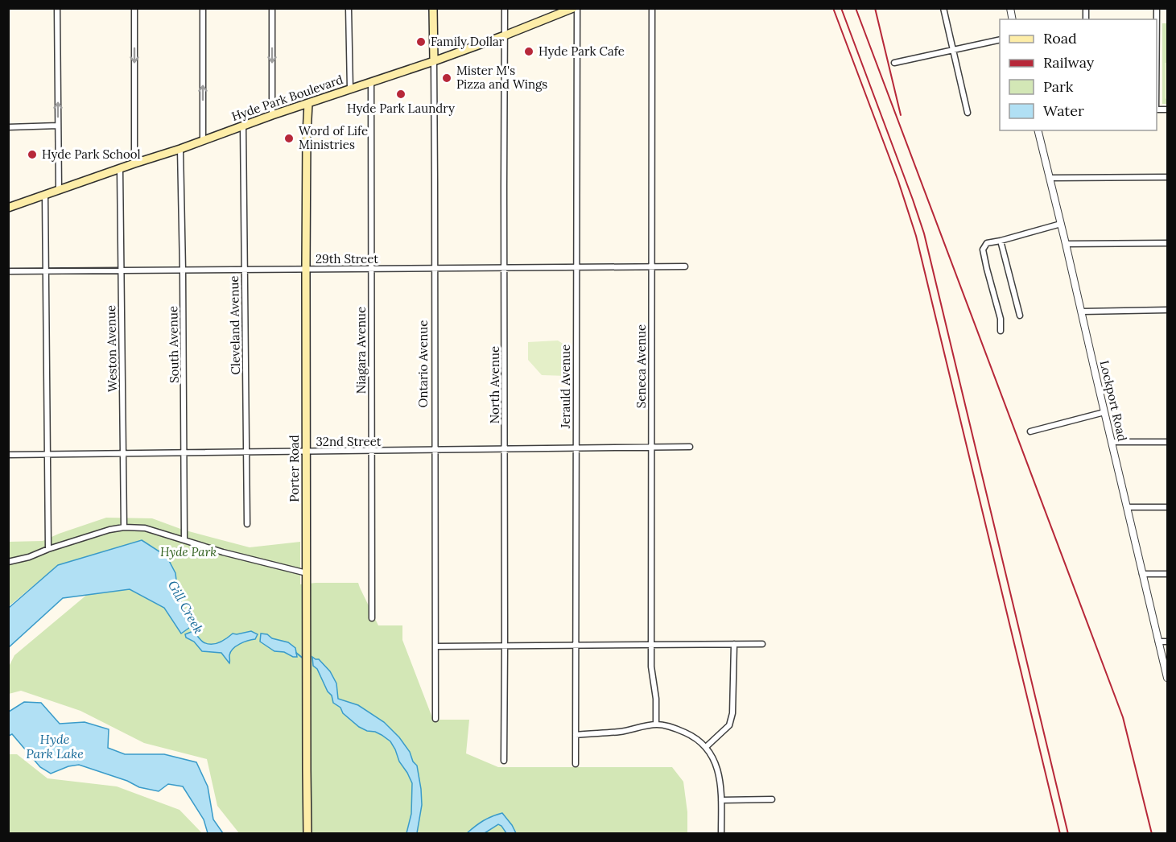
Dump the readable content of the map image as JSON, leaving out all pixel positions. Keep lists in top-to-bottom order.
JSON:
{
  "streets": {
    "main road": ["Hyde Park Boulevard", "Ontario Avenue", "Porter Road"],
    "street": [
      "29th Street",
      "Cleveland Avenue",
      "South Avenue",
      "Weston Avenue",
      "Niagara Avenue",
      "Seneca Avenue",
      "North Avenue",
      "Jerauld Avenue",
      "Lockport Road",
      "32nd Street"
    ]
  },
  "crossings": [
    ["Hyde Park Boulevard", "Cleveland Avenue"],
    ["Hyde Park Boulevard", "South Avenue"],
    ["Hyde Park Boulevard", "Weston Avenue"],
    ["Hyde Park Boulevard", "Niagara Avenue"],
    ["Hyde Park Boulevard", "Ontario Avenue"],
    ["Hyde Park Boulevard", "North Avenue"],
    ["Hyde Park Boulevard", "Porter Road"],
    ["29th Street", "Cleveland Avenue"],
    ["29th Street", "South Avenue"],
    ["29th Street", "Weston Avenue"],
    ["29th Street", "Niagara Avenue"],
    ["29th Street", "Ontario Avenue"],
    ["29th Street", "Seneca Avenue"],
    ["29th Street", "North Avenue"],
    ["29th Street", "Jerauld Avenue"],
    ["29th Street", "Porter Road"],
    ["Cleveland Avenue", "32nd Street"],
    ["South Avenue", "32nd Street"],
    ["Weston Avenue", "32nd Street"],
    ["Niagara Avenue", "32nd Street"],
    ["Ontario Avenue", "32nd Street"],
    ["Seneca Avenue", "32nd Street"],
    ["North Avenue", "32nd Street"],
    ["Jerauld Avenue", "32nd Street"],
    ["32nd Street", "Porter Road"]
  ],
  "water": ["Gill Creek", "Hyde Park Lake"],
  "parks": ["Hyde Park"],
  "places": [
    "Family Dollar",
    "Hyde Park Cafe",
    "Mister M's Pizza and Wings",
    "Hyde Park Laundry",
    "Word of Life Ministries",
    "Hyde Park School"
  ],
  "legend": [
    "Road",
    "Railway",
    "Park",
    "Water"
  ]
}
